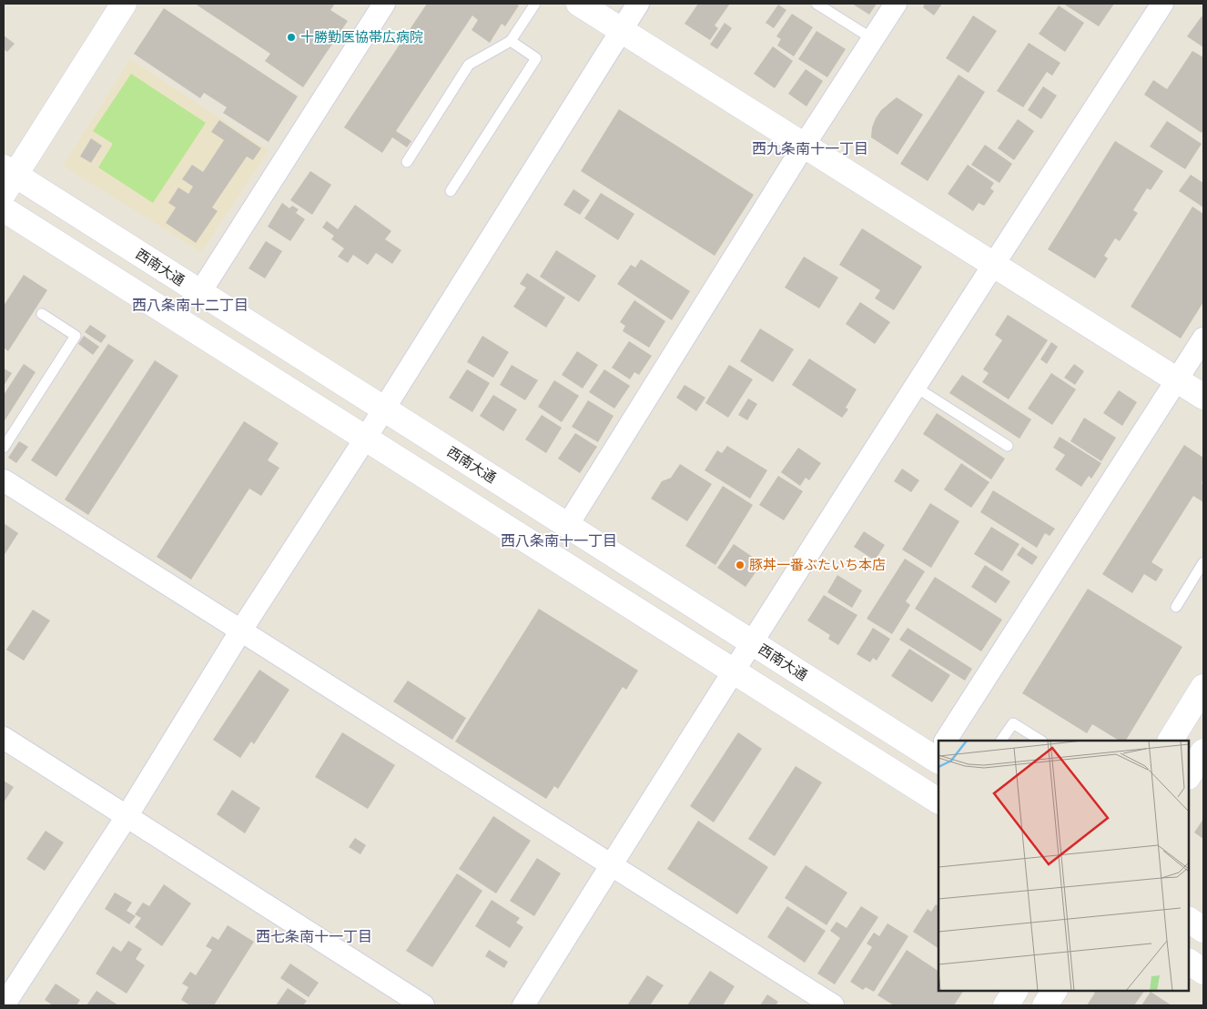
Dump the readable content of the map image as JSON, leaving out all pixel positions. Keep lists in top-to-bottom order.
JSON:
{
  "streets": {
    "street": ["西南大通"]
  },
  "districts": [
    "西九条南十一丁目",
    "西八条南十二丁目",
    "西八条南十一丁目",
    "西七条南十一丁目"
  ],
  "places": ["十勝勤医協帯広病院", "豚丼一番ぶたいち本店"]
}
